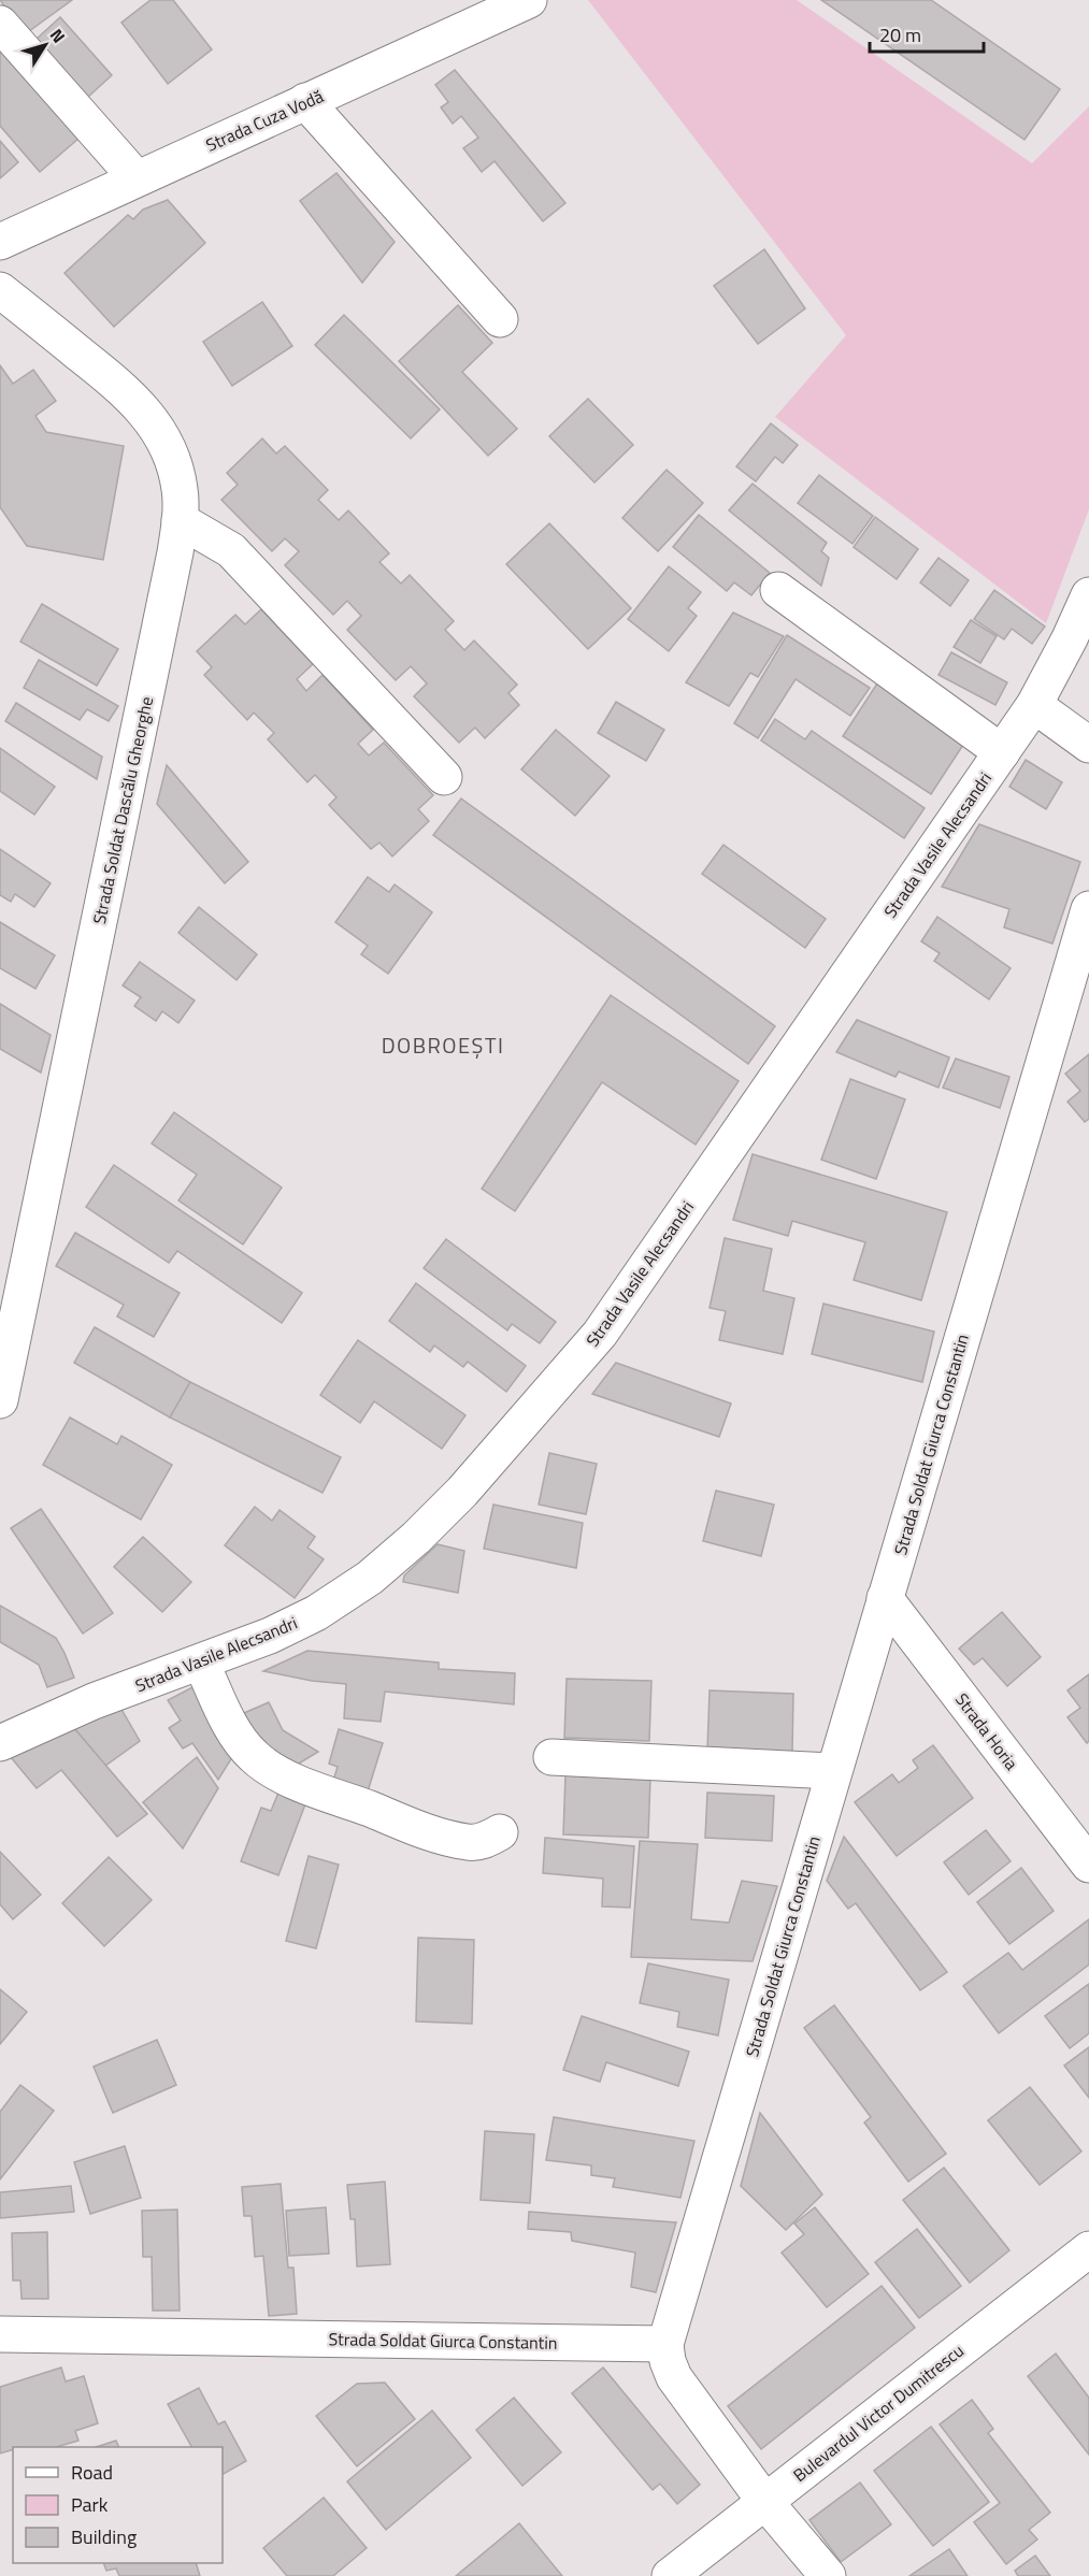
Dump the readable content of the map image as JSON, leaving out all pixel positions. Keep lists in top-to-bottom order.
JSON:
{
  "streets": {
    "street": [
      "Strada Cuza Vodă",
      "Strada Soldat Dascălu Gheorghe",
      "Strada Vasile Alecsandri",
      "Strada Soldat Giurca Constantin",
      "Strada Horia",
      "Bulevardul Victor Dumitrescu"
    ]
  },
  "crossings": [
    ["Strada Soldat Giurca Constantin", "Strada Horia"]
  ],
  "districts": ["DOBROEȘTI"],
  "legend": ["Road", "Park", "Building"],
  "scale_bar": "20 m",
  "north": "top right"
}
